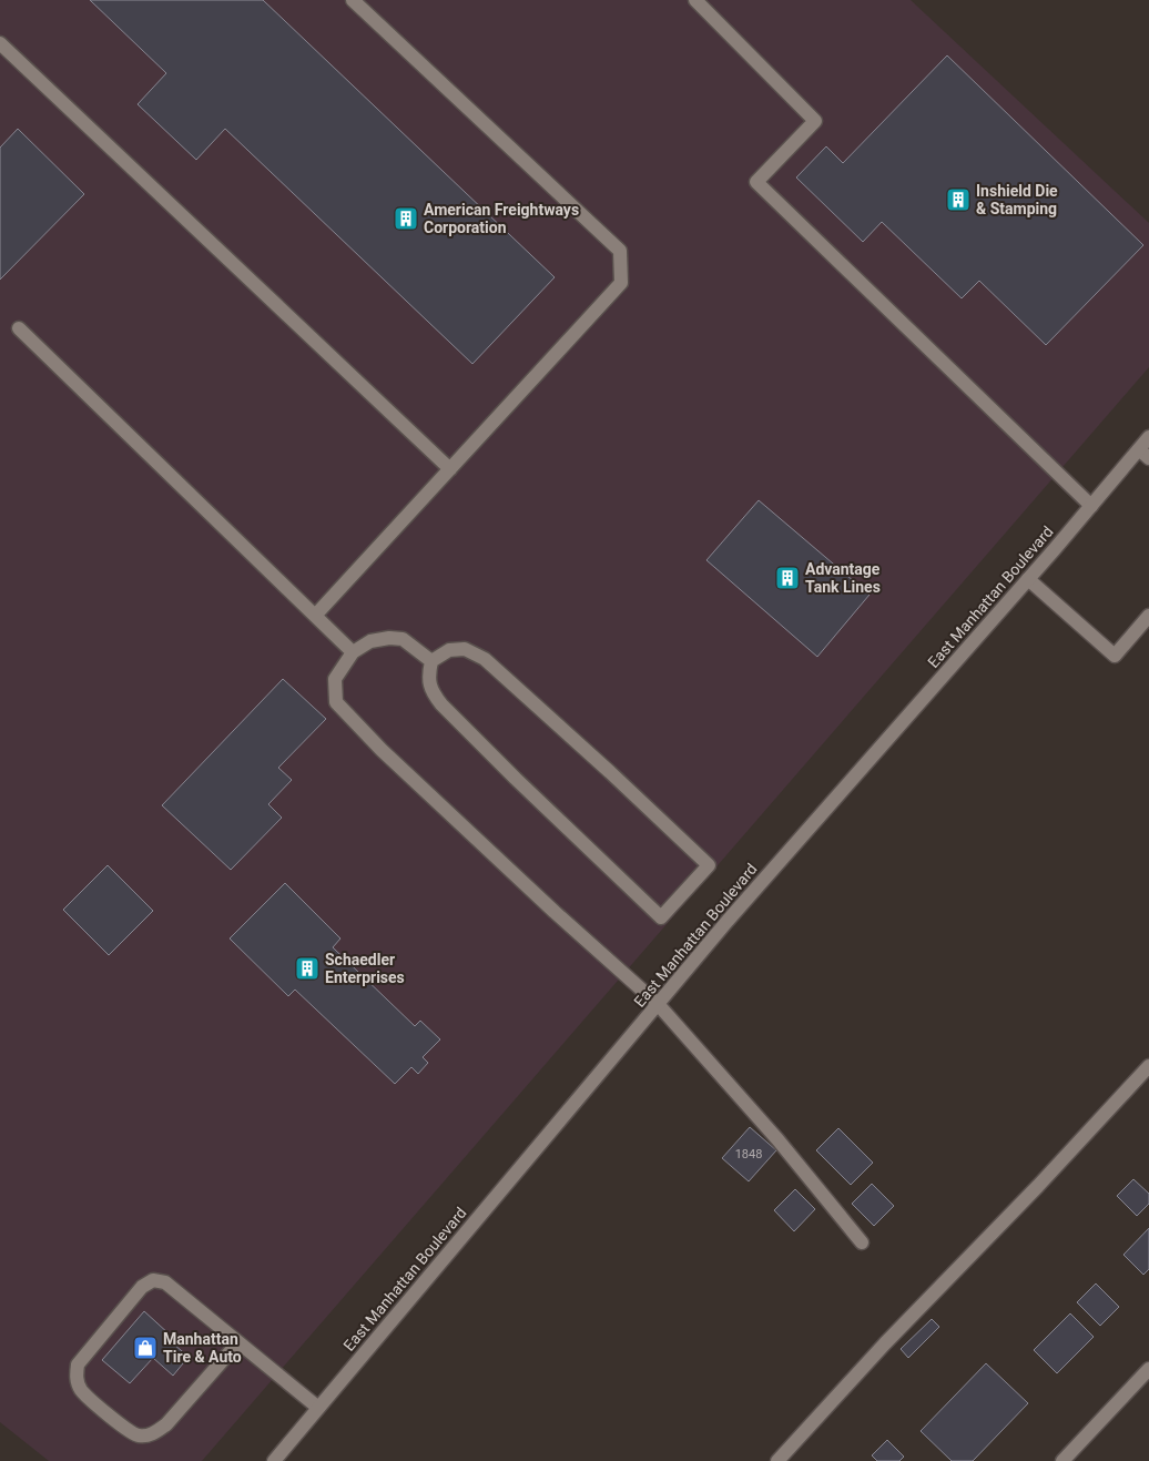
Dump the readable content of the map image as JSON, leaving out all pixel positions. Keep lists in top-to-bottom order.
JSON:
{
  "streets": {
    "street": ["East Manhattan Boulevard"]
  },
  "places": {
    "building": [
      "Inshield Die & Stamping",
      "American Freightways Corporation",
      "Advantage Tank Lines",
      "Schaedler Enterprises"
    ],
    "shop": ["Manhattan Tire & Auto"]
  },
  "house_numbers": ["1848"]
}
